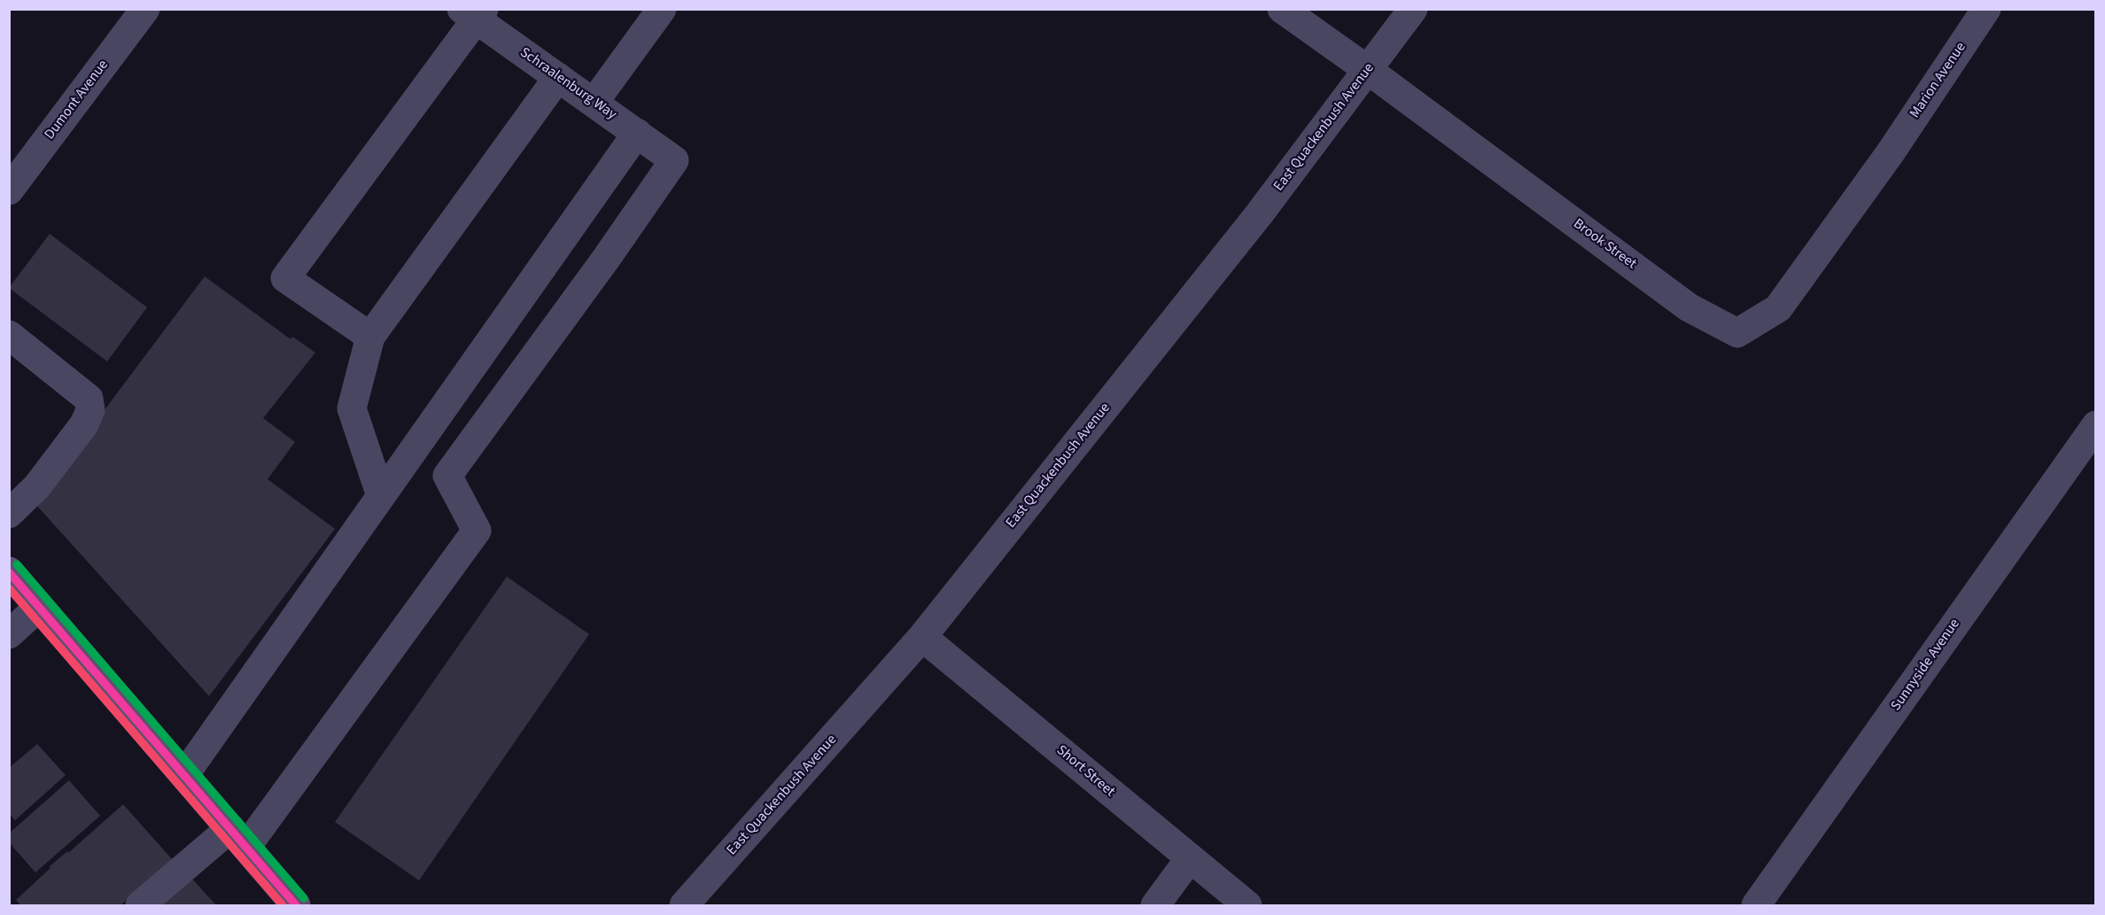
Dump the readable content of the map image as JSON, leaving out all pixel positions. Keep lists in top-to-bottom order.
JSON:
{
  "streets": {
    "street": [
      "Marion Avenue",
      "Schraalenburg Way",
      "Dumont Avenue",
      "East Quackenbush Avenue",
      "Brook Street",
      "Sunnyside Avenue",
      "Short Street"
    ]
  },
  "crossings": [
    ["Marion Avenue", "Brook Street"],
    ["East Quackenbush Avenue", "Brook Street"],
    ["East Quackenbush Avenue", "Short Street"]
  ]
}
